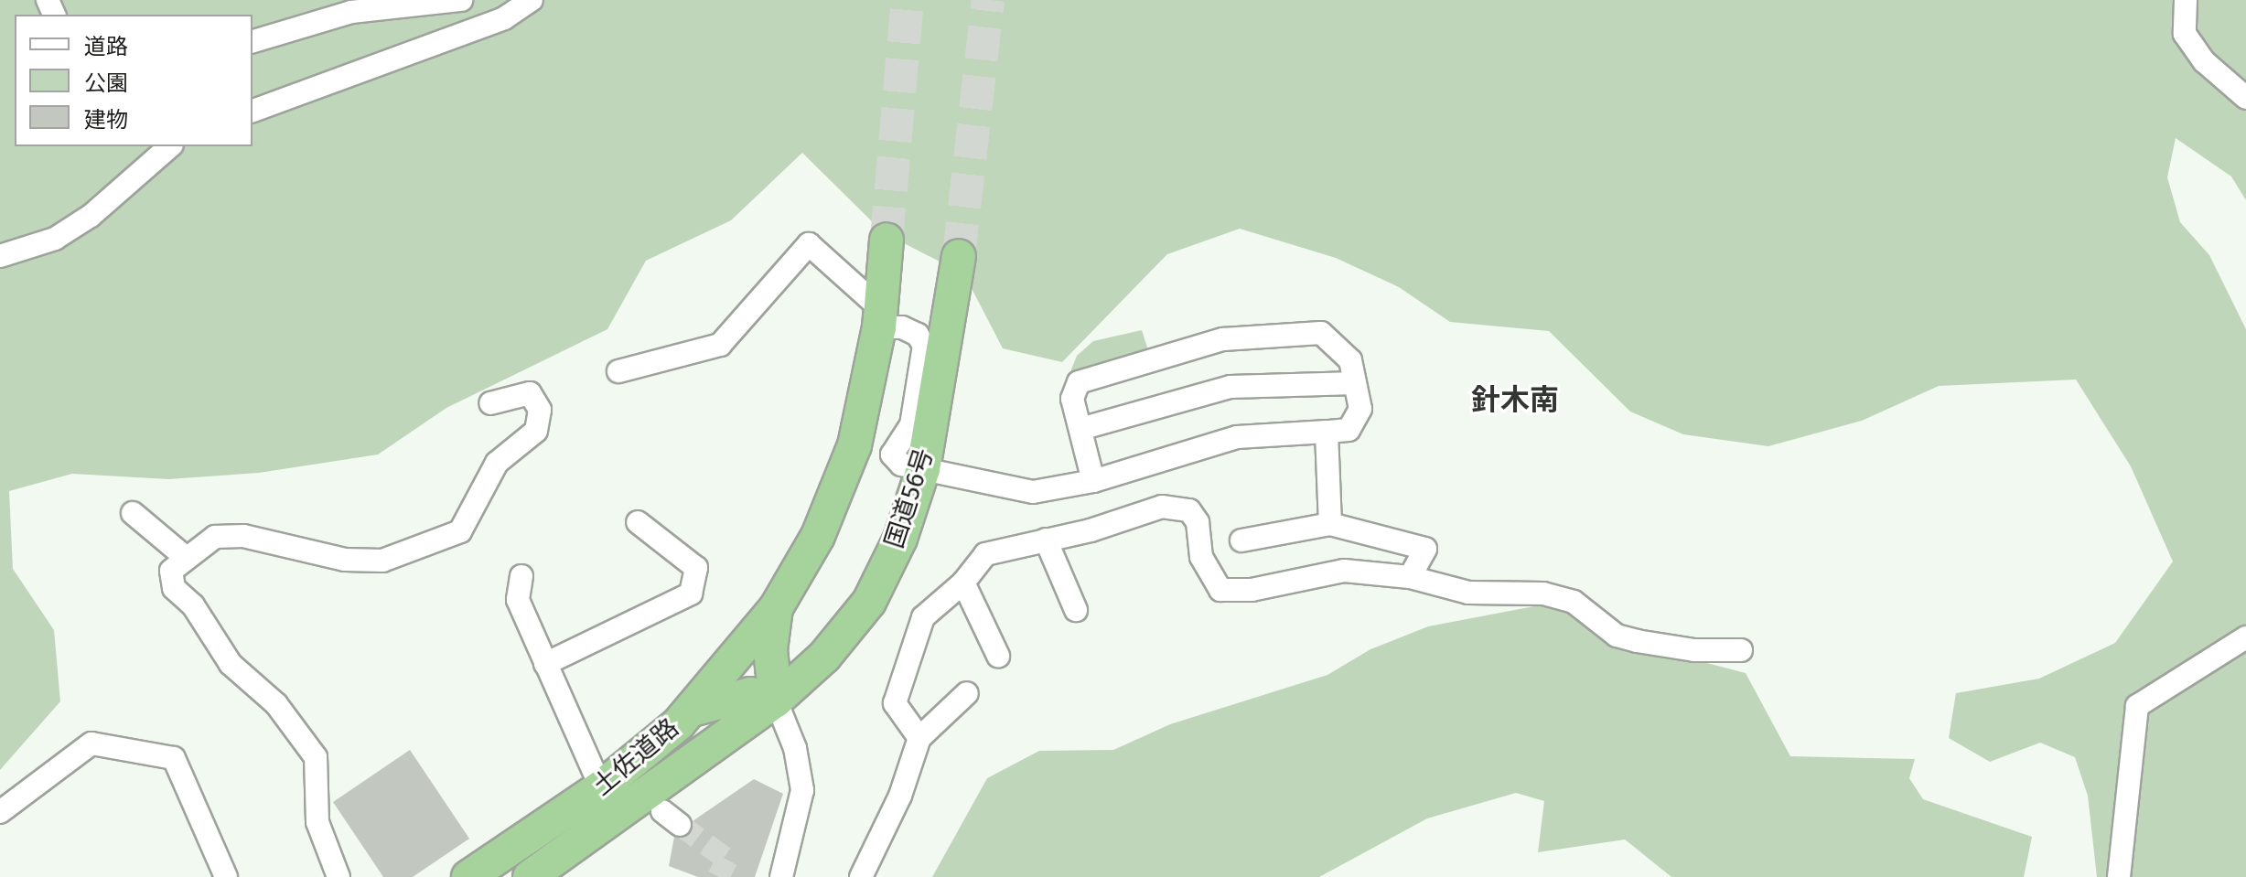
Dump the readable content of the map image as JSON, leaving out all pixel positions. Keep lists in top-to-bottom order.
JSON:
{
  "streets": {
    "highway": ["国道56号", "土佐道路"]
  },
  "crossings": [
    ["国道56号", "土佐道路"]
  ],
  "districts": ["針木南"],
  "legend": ["道路", "公園", "建物"]
}
